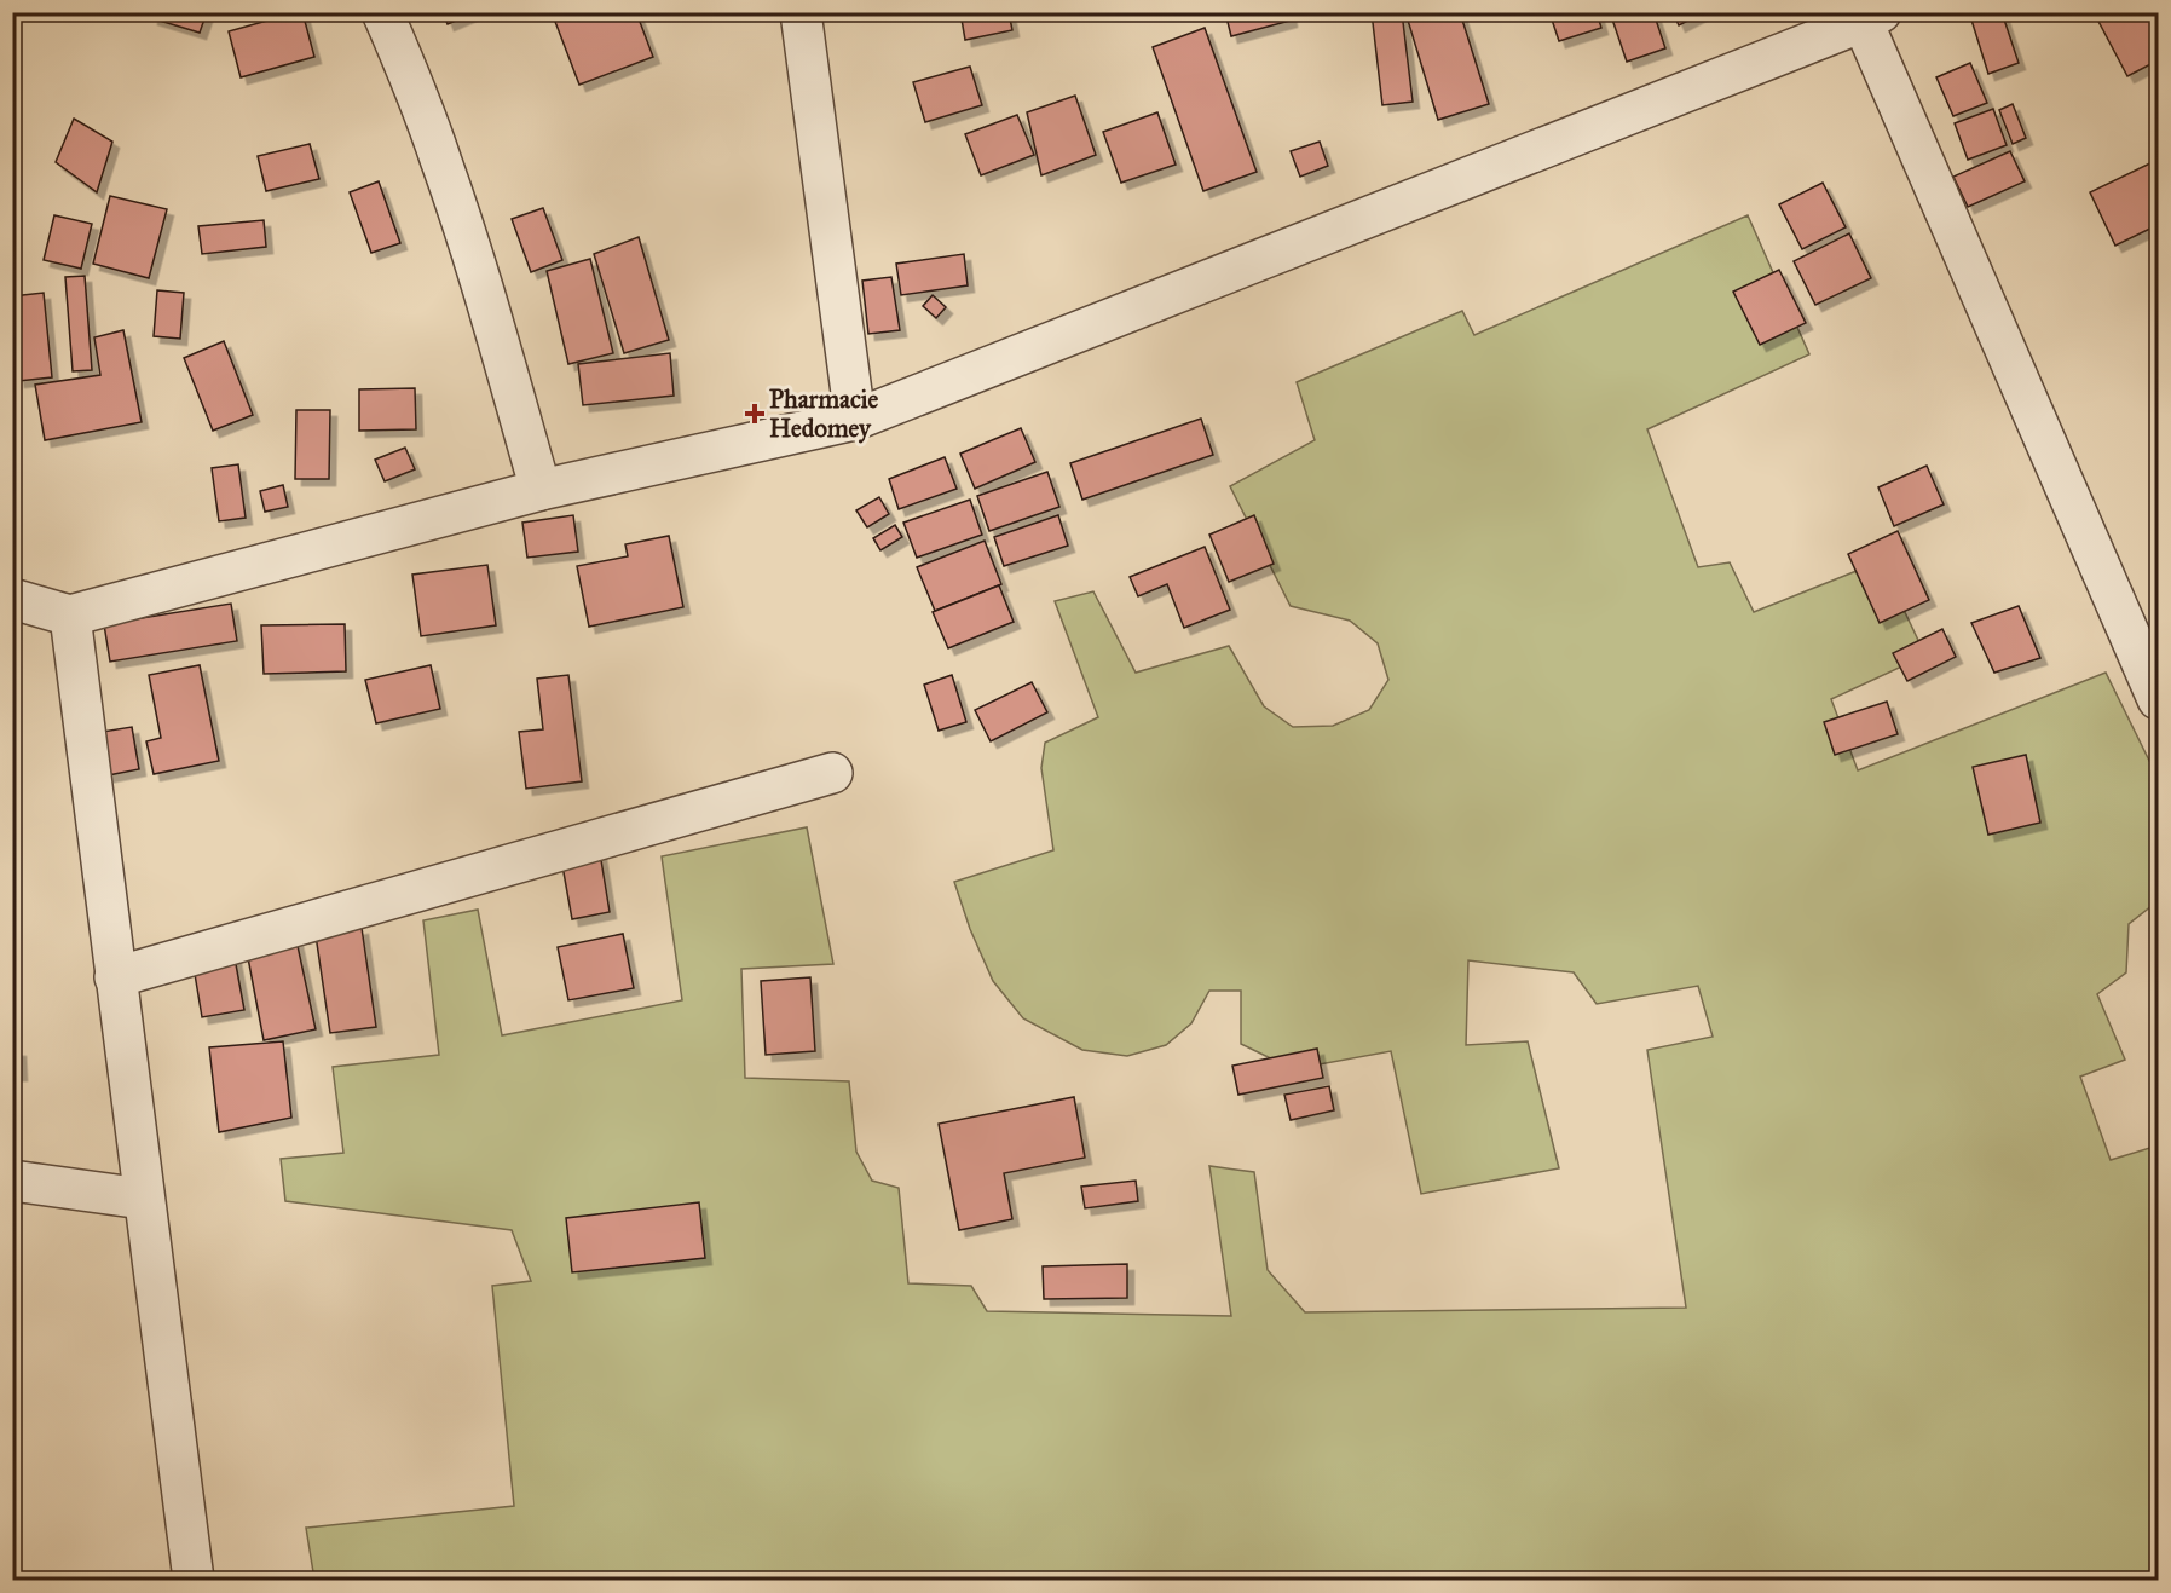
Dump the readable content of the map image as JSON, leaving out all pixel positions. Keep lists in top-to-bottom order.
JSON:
{
  "places": {
    "health": ["Pharmacie Hedomey"]
  }
}
